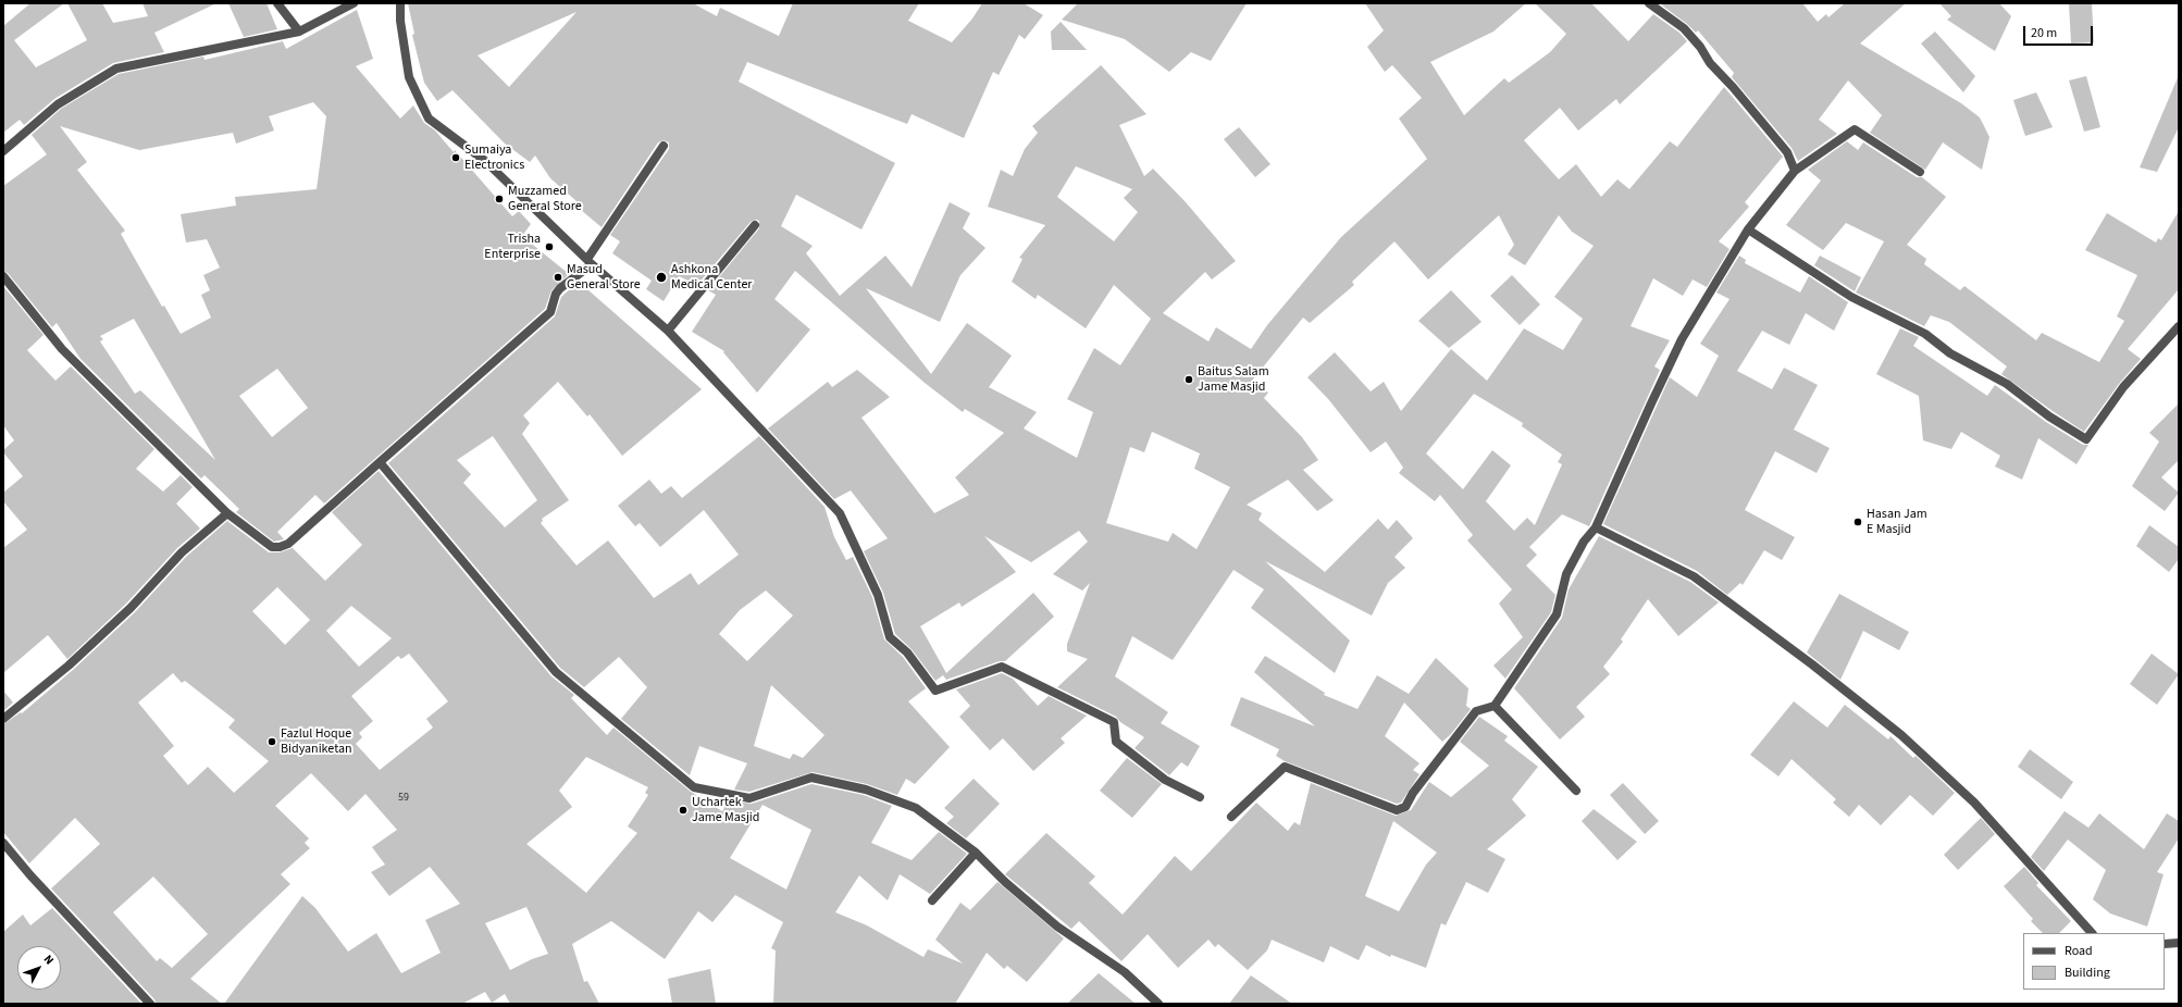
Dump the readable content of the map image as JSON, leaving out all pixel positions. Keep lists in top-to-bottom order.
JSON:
{
  "places": [
    "Sumaiya Electronics",
    "Muzzamed General Store",
    "Trisha Enterprise",
    "Masud General Store",
    "Ashkona Medical Center",
    "Baitus Salam Jame Masjid",
    "Hasan Jam E Masjid",
    "Fazlul Hoque Bidyaniketan",
    "Uchartek Jame Masjid"
  ],
  "house_numbers": ["59"],
  "legend": ["Road", "Building"],
  "scale_bar": "20 m",
  "north": "top right"
}
